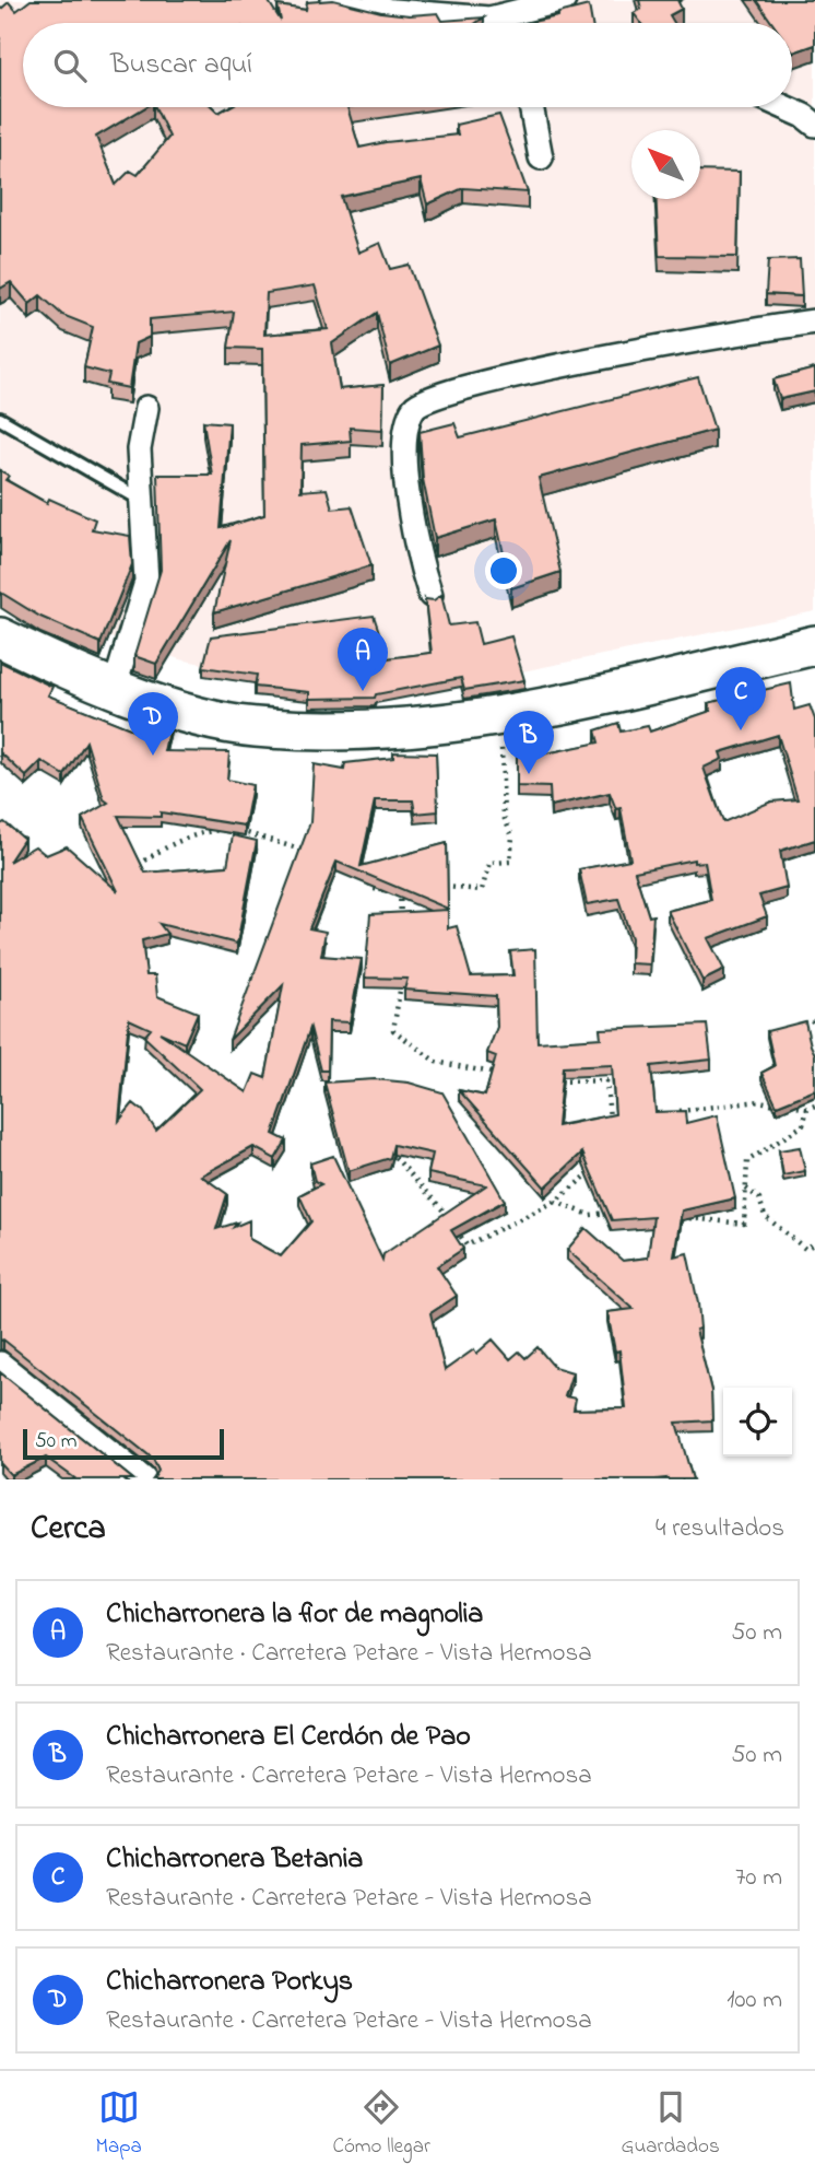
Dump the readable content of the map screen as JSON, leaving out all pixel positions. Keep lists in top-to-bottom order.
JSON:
{
  "scale_bar": "50 m",
  "north": "top left",
  "page": {
    "search": "Buscar aquí",
    "pins": [
      "A",
      "C",
      "D",
      "B"
    ],
    "scale": "50 m",
    "heading": ["Cerca", "4 resultados"],
    "list": [
      {
        "mark": "A",
        "name": "Chicharronera la flor de magnolia",
        "note": "Restaurante · Carretera Petare - Vista Hermosa",
        "value": "50 m"
      },
      {
        "mark": "B",
        "name": "Chicharronera El Cerdón de Pao",
        "note": "Restaurante · Carretera Petare - Vista Hermosa",
        "value": "50 m"
      },
      {
        "mark": "C",
        "name": "Chicharronera Betania",
        "note": "Restaurante · Carretera Petare - Vista Hermosa",
        "value": "70 m"
      },
      {
        "mark": "D",
        "name": "Chicharronera Porkys",
        "note": "Restaurante · Carretera Petare - Vista Hermosa",
        "value": "100 m"
      }
    ],
    "nav": ["Mapa", "Cómo llegar", "Guardados"]
  }
}
